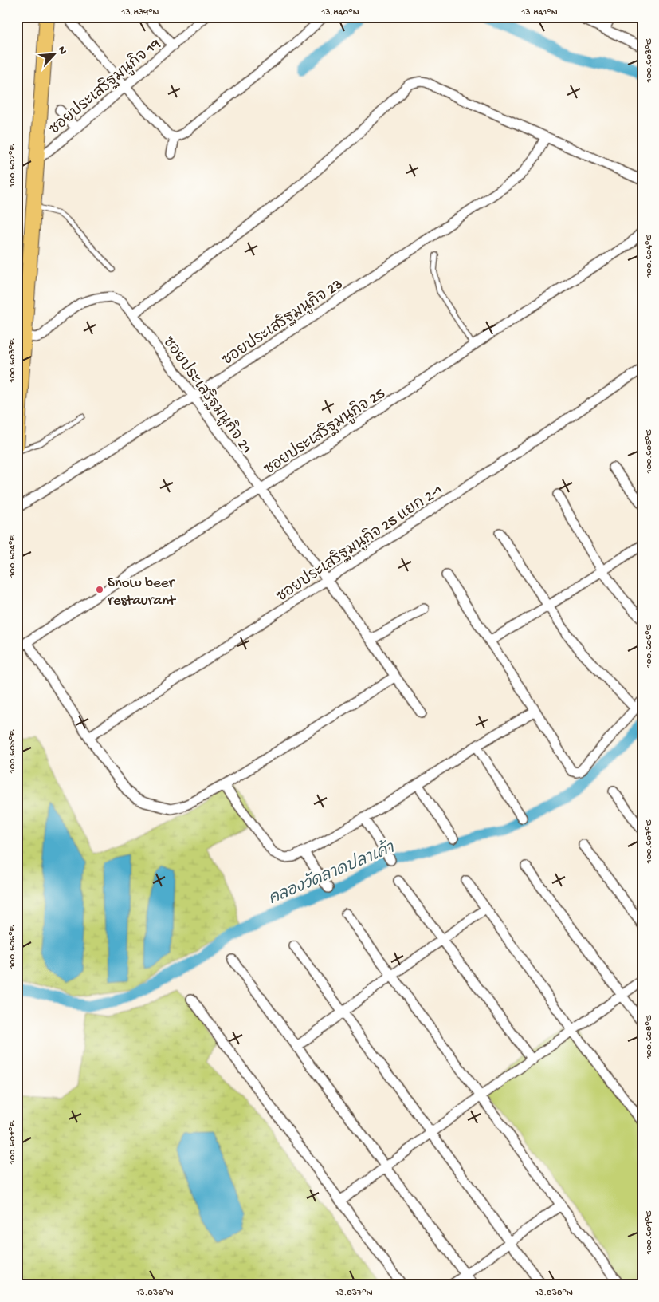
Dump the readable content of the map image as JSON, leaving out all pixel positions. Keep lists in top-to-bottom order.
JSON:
{
  "streets": {
    "street": [
      "ซอยประเสริฐมนูกิจ 19",
      "ซอยประเสริฐมนูกิจ 23",
      "ซอยประเสริฐมนูกิจ 21",
      "ซอยประเสริฐมนูกิจ 25",
      "ซอยประเสริฐมนูกิจ 25 แยก 2-1"
    ]
  },
  "crossings": [
    ["ซอยประเสริฐมนูกิจ 23", "ซอยประเสริฐมนูกิจ 21"],
    ["ซอยประเสริฐมนูกิจ 21", "ซอยประเสริฐมนูกิจ 25"],
    ["ซอยประเสริฐมนูกิจ 21", "ซอยประเสริฐมนูกิจ 25 แยก 2-1"]
  ],
  "water": ["คลองวัดลาดปลาเค้า"],
  "places": ["Snow beer restaurant"],
  "north": "top right",
  "coordinates": [
    "13.839°N",
    "13.840°N",
    "13.841°N",
    "100.603°E",
    "100.602°E",
    "100.604°E",
    "100.605°E",
    "100.606°E",
    "100.607°E",
    "100.608°E",
    "100.609°E",
    "13.836°N",
    "13.837°N",
    "13.838°N"
  ]
}
